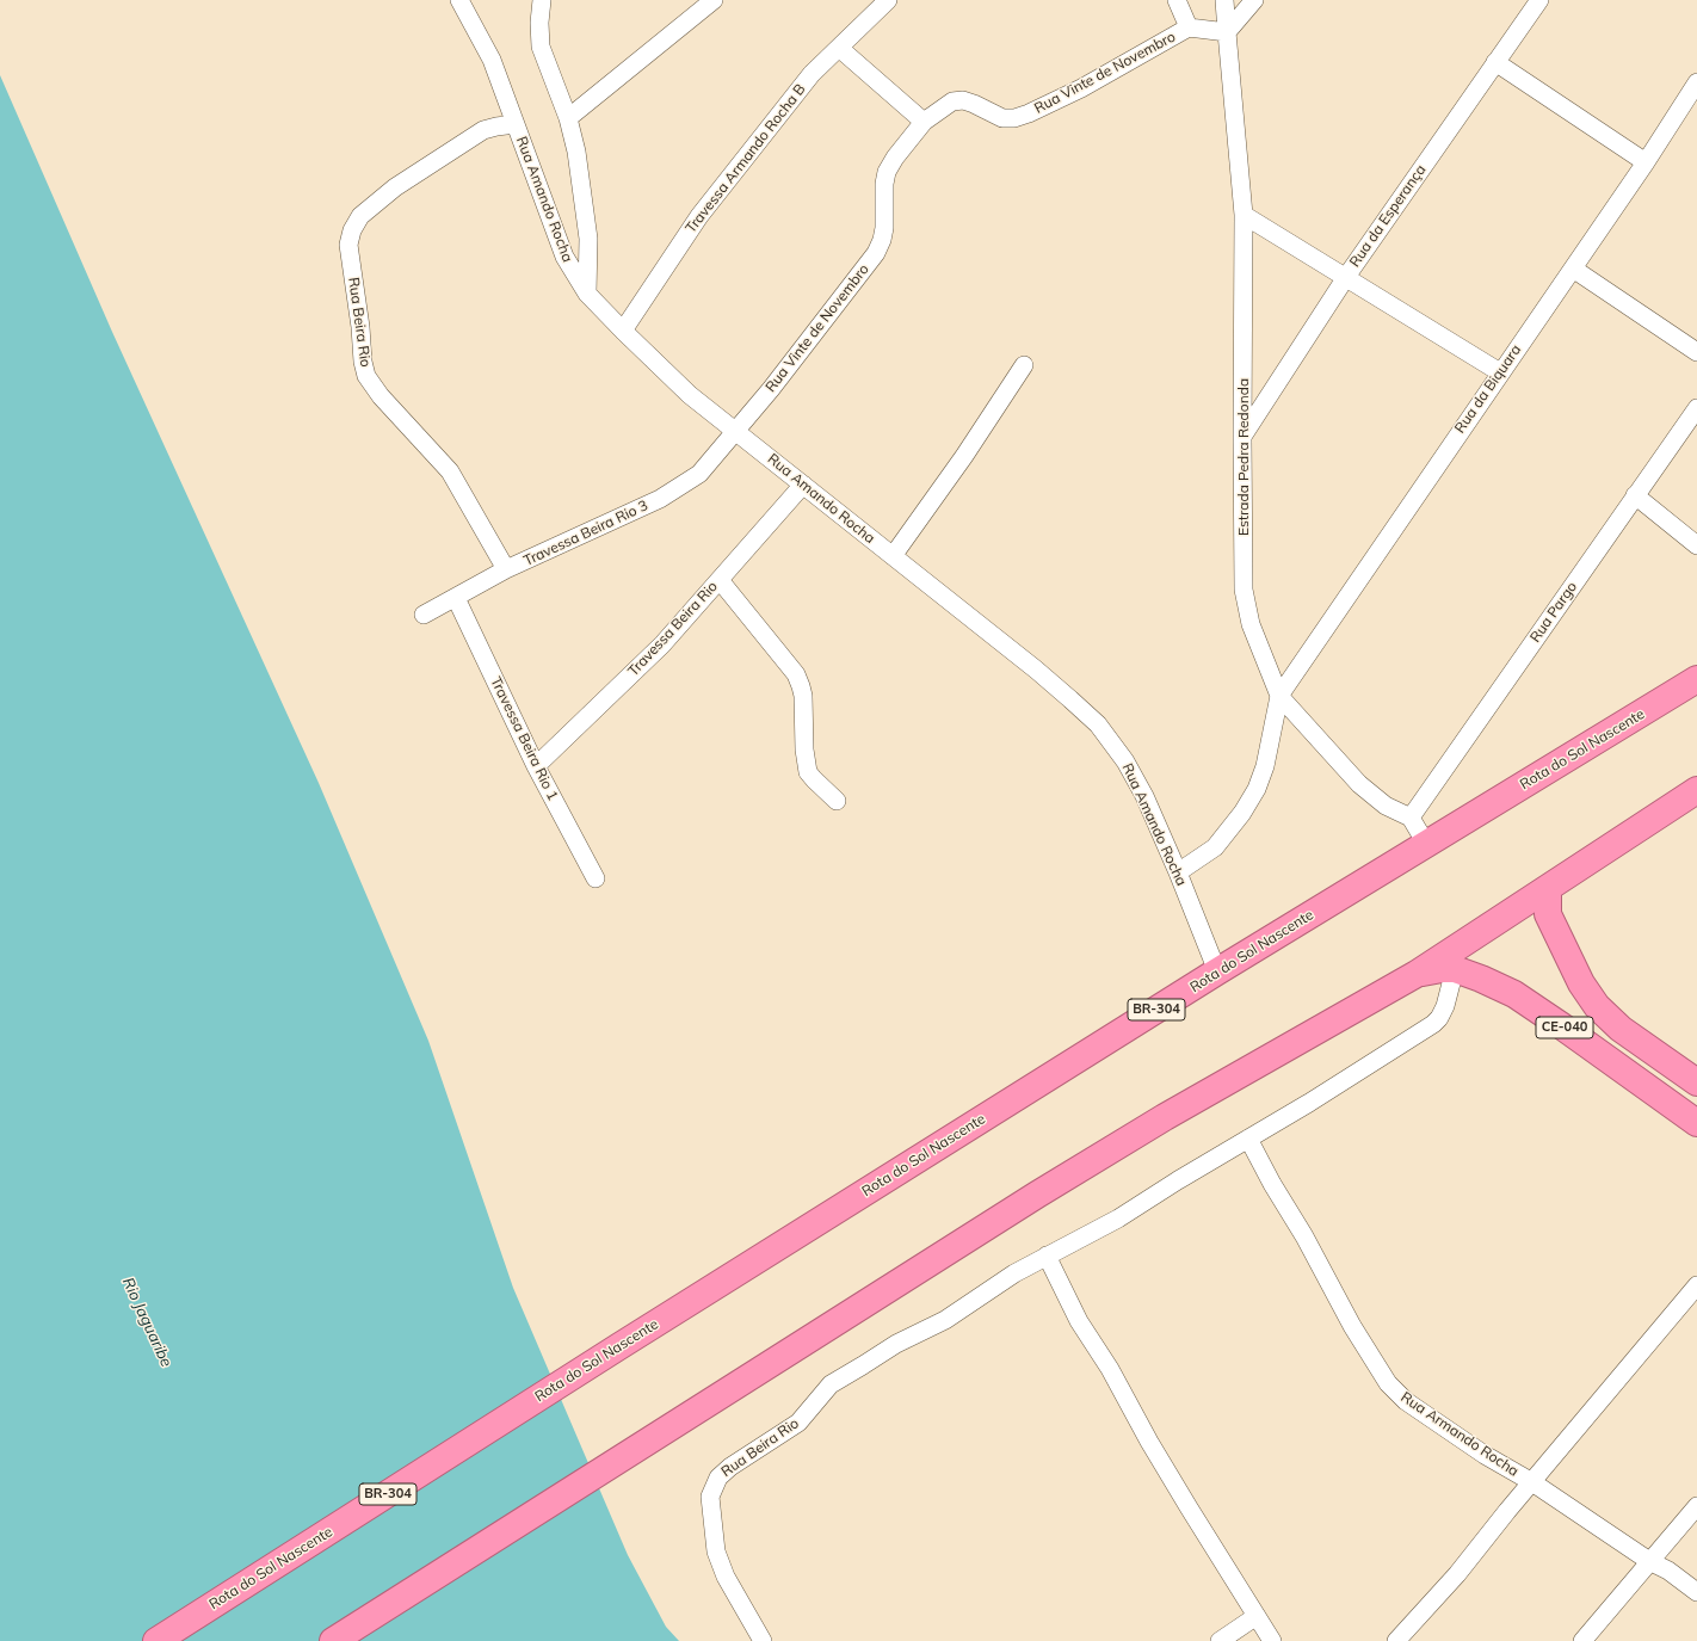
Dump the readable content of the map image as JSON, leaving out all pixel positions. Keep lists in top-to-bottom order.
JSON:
{
  "streets": {
    "highway": ["Rota do Sol Nascente", "BR-304", "CE-040"],
    "street": [
      "Rua Vinte de Novembro",
      "Travessa Armando Rocha B",
      "Rua Amando Rocha",
      "Rua da Esperança",
      "Rua Beira Rio",
      "Rua da Biquara",
      "Estrada Pedra Redonda",
      "Travessa Beira Rio 3",
      "Rua Pargo",
      "Travessa Beira Rio",
      "Travessa Beira Rio 1",
      "Rua Armando Rocha"
    ]
  },
  "crossings": [
    ["Rua Vinte de Novembro", "Rua Amando Rocha"],
    ["Rua Vinte de Novembro", "Estrada Pedra Redonda"],
    ["Rua Vinte de Novembro", "Travessa Beira Rio 3"],
    ["Travessa Armando Rocha B", "Rua Amando Rocha"],
    ["Rua Amando Rocha", "Rua Beira Rio"],
    ["Rua Amando Rocha", "Travessa Beira Rio 3"],
    ["Rua Amando Rocha", "Travessa Beira Rio"],
    ["Rua Amando Rocha", "Rota do Sol Nascente"],
    ["Rua da Esperança", "Estrada Pedra Redonda"],
    ["Rua Beira Rio", "Travessa Beira Rio 3"],
    ["Rua Beira Rio", "CE-040"],
    ["Rua Beira Rio", "Rua Armando Rocha"],
    ["Rua da Biquara", "Estrada Pedra Redonda"],
    ["Travessa Beira Rio 3", "Travessa Beira Rio 1"],
    ["Travessa Beira Rio", "Travessa Beira Rio 1"]
  ],
  "water": ["Rio Jaguaribe"]
}
